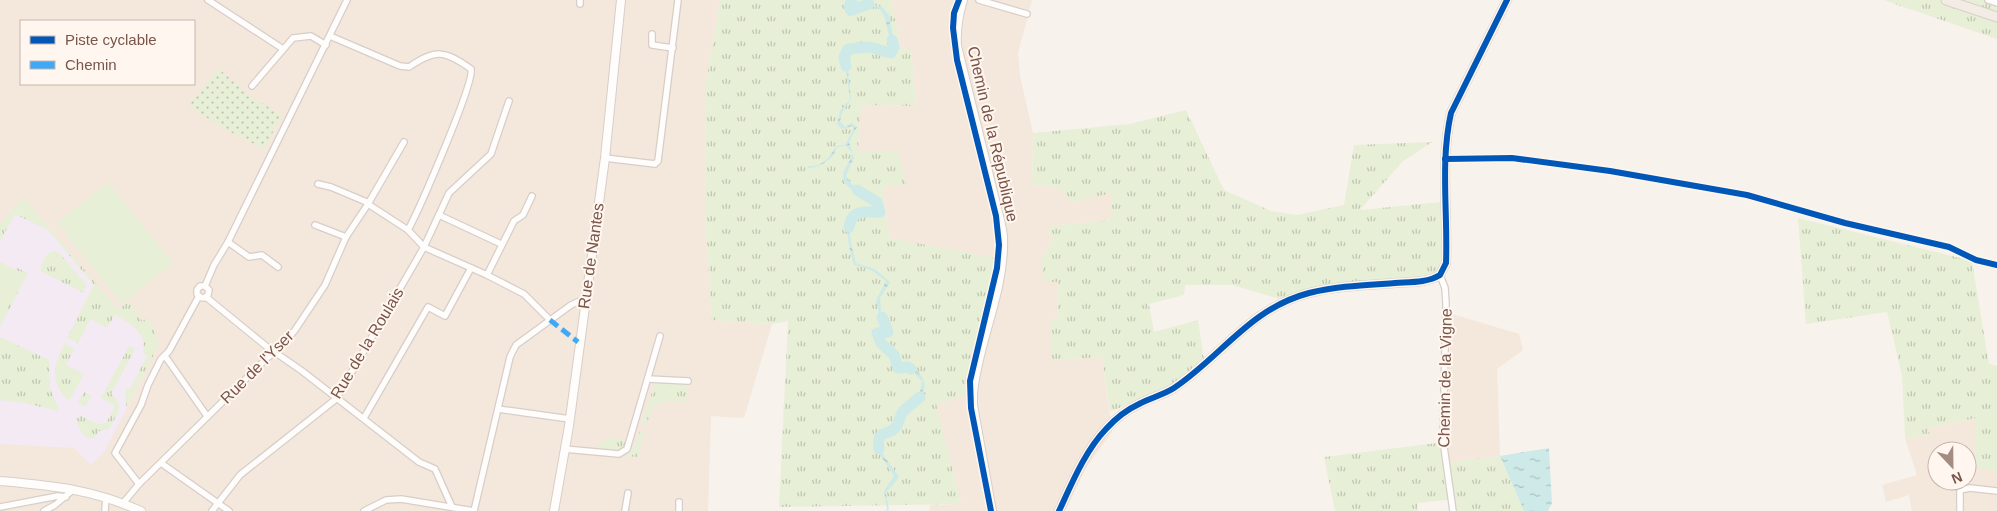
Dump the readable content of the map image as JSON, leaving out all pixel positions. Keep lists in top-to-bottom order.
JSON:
{
  "streets": {
    "street": [
      "Chemin de la République",
      "Rue de Nantes",
      "Rue de la Roulais",
      "Rue de l'Yser",
      "Chemin de la Vigne"
    ]
  },
  "legend": ["Piste cyclable", "Chemin"],
  "north": "bottom"
}
